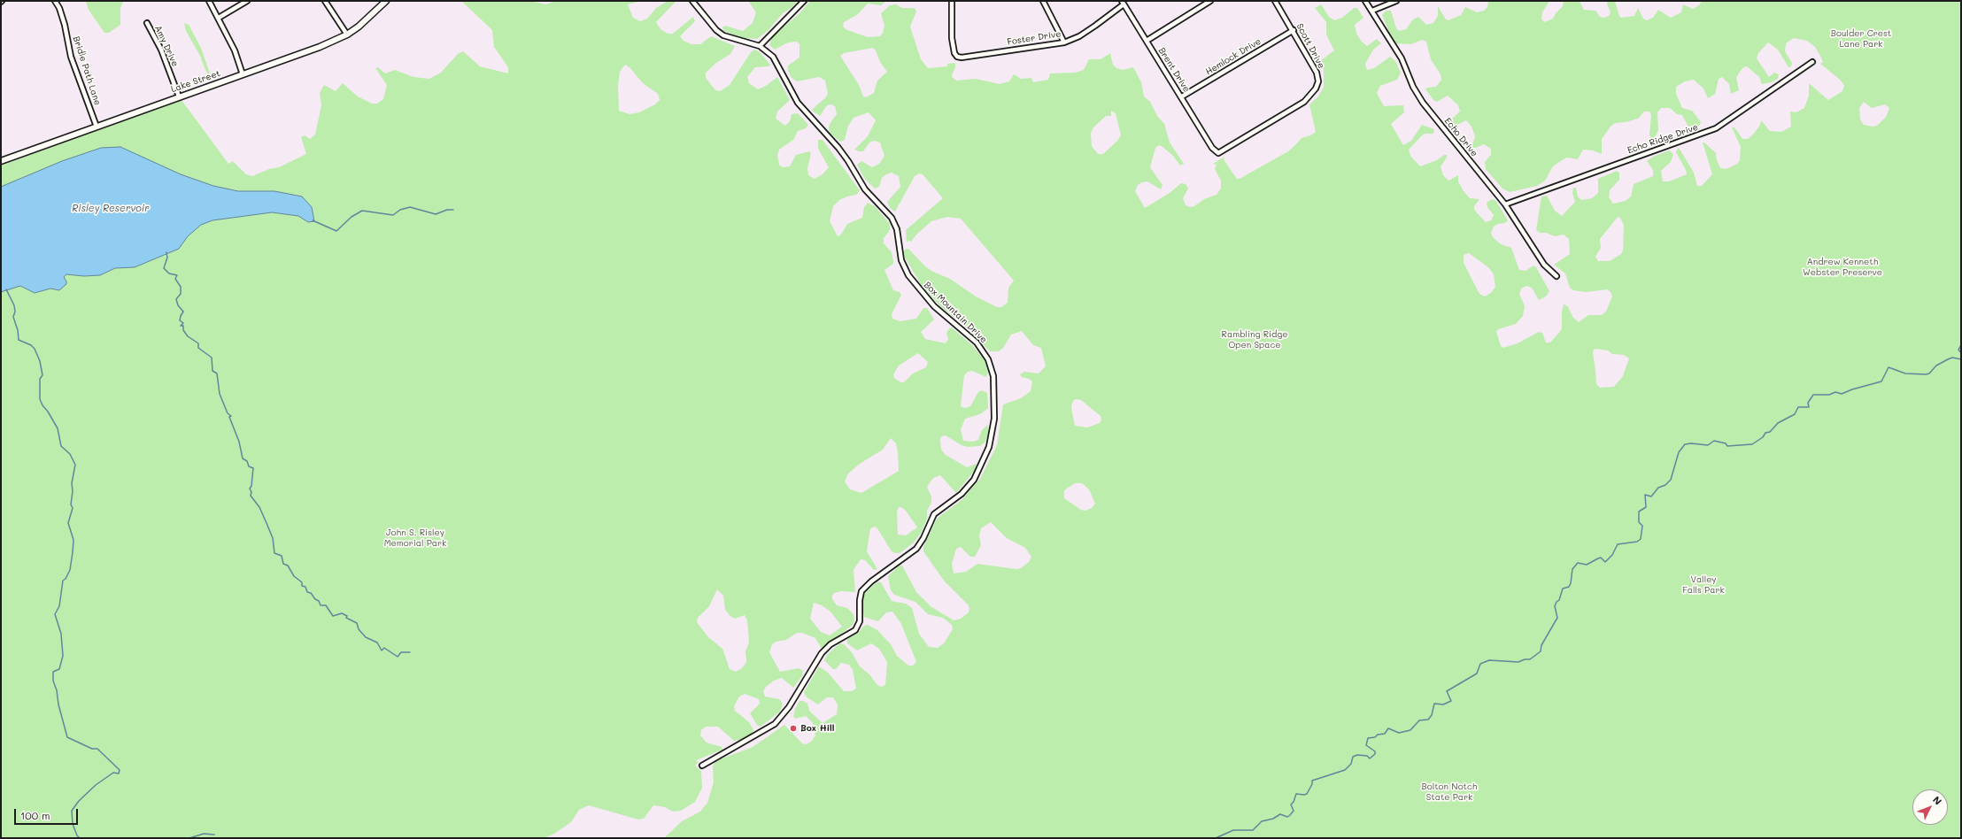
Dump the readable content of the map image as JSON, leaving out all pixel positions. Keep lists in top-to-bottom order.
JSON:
{
  "streets": {
    "main road": ["Lake Street"],
    "street": [
      "Foster Drive",
      "Amy Drive",
      "Scott Drive",
      "Hemlock Drive",
      "Brent Drive",
      "Bridle Path Lane",
      "Echo Drive",
      "Echo Ridge Drive",
      "Box Mountain Drive"
    ]
  },
  "crossings": [
    ["Foster Drive", "Brent Drive"],
    ["Amy Drive", "Lake Street"],
    ["Scott Drive", "Hemlock Drive"],
    ["Scott Drive", "Brent Drive"],
    ["Hemlock Drive", "Brent Drive"],
    ["Bridle Path Lane", "Lake Street"],
    ["Echo Drive", "Echo Ridge Drive"]
  ],
  "water": ["Risley Reservoir"],
  "parks": [
    "Boulder Crest Lane Park",
    "Andrew Kenneth Webster Preserve",
    "Rambling Ridge Open Space",
    "John S. Risley Memorial Park",
    "Valley Falls Park",
    "Bolton Notch State Park"
  ],
  "places": ["Box Hill"],
  "scale_bar": "100 m",
  "north": "top right"
}
